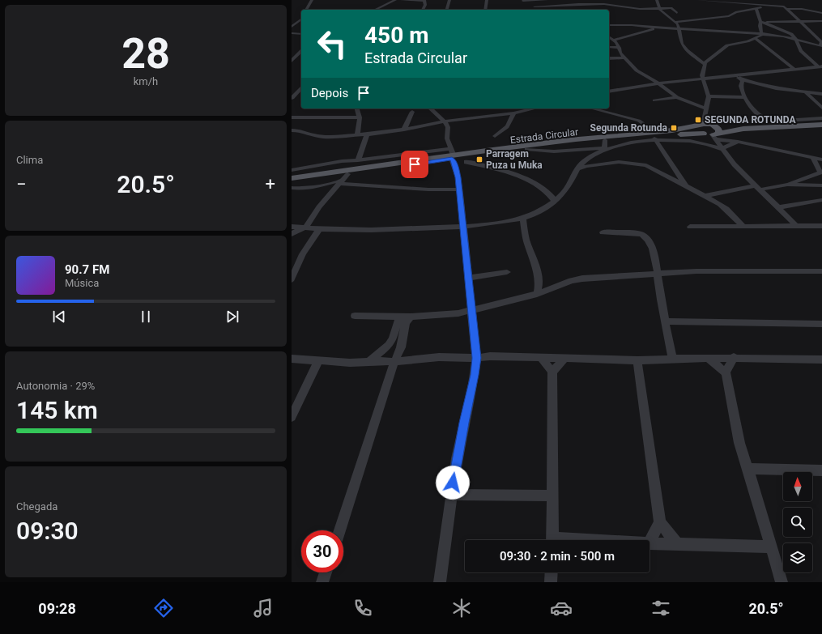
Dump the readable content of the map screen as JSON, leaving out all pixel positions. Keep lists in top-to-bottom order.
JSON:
{
  "streets": {
    "main road": ["Estrada Circular"]
  },
  "places": {
    "transit": ["SEGUNDA ROTUNDA", "Segunda Rotunda", "Parragem Puza u Muka"]
  },
  "north": "top",
  "page": {
    "tile": [
      ["28", "km/h"],
      "Clima",
      ["Autonomia · 29%", "145 km"],
      ["Chegada", "09:30"]
    ],
    "turn": ["450 m", "Estrada Circular"],
    "then": "Depois",
    "heat": ["−", "20.5°", "+"],
    "song": ["90.7 FM", "Música"],
    "limit": "30",
    "trip": "09:30 · 2 min · 500 m",
    "tabs": ["09:28", "20.5°"]
  }
}
